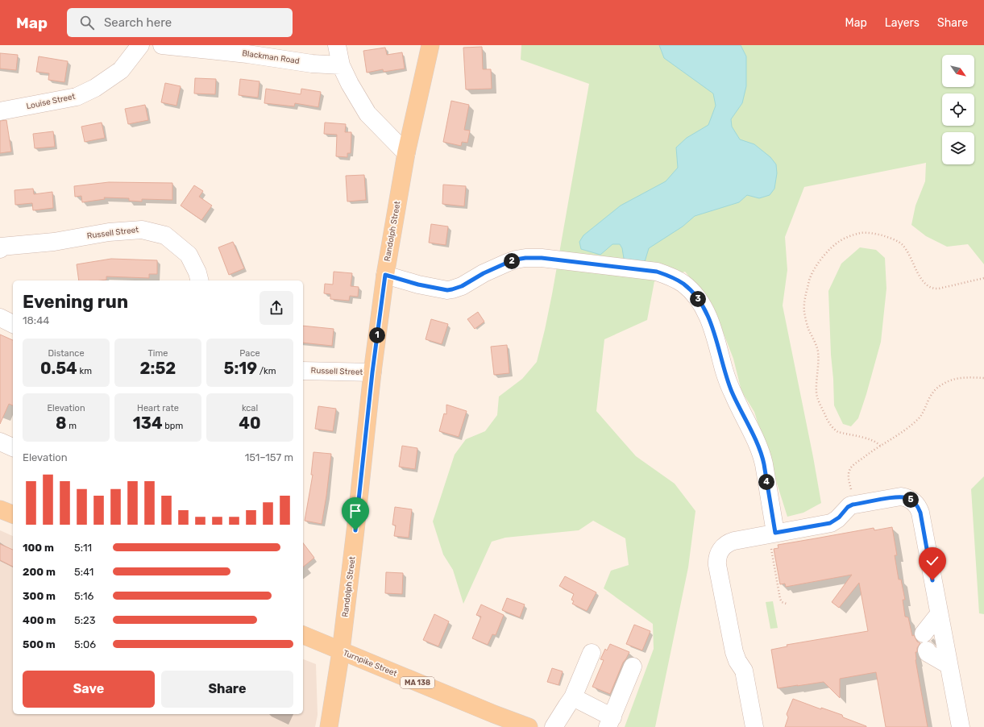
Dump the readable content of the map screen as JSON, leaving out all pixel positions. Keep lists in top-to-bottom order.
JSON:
{
  "streets": {
    "main road": ["Randolph Street", "Turnpike Street", "MA 138"],
    "street": ["Blackman Road", "Louise Street", "Russell Street"]
  },
  "crossings": [
    ["Randolph Street", "Russell Street"],
    ["Randolph Street", "Turnpike Street"]
  ],
  "north": "bottom right",
  "page": {
    "header": "Map",
    "search": "Search here",
    "nav": ["Map", "Layers", "Share"],
    "pins": [
      "2",
      "3",
      "1",
      "4",
      "5"
    ],
    "heading": ["Evening run", "18:44"],
    "stats": [
      ["Distance", "0.54 km"],
      ["Time", "2:52"],
      ["Pace", "5:19 /km"],
      ["Elevation", "8 m"],
      ["Heart rate", "134 bpm"],
      ["kcal", "40"]
    ],
    "chart": ["Elevation", "151–157 m"],
    "list": [
      {
        "name": "100 m",
        "note": "5:11"
      },
      {
        "name": "200 m",
        "note": "5:41"
      },
      {
        "name": "300 m",
        "note": "5:16"
      },
      {
        "name": "400 m",
        "note": "5:23"
      },
      {
        "name": "500 m",
        "note": "5:06"
      }
    ],
    "buttons": ["Save", "Share"]
  }
}
